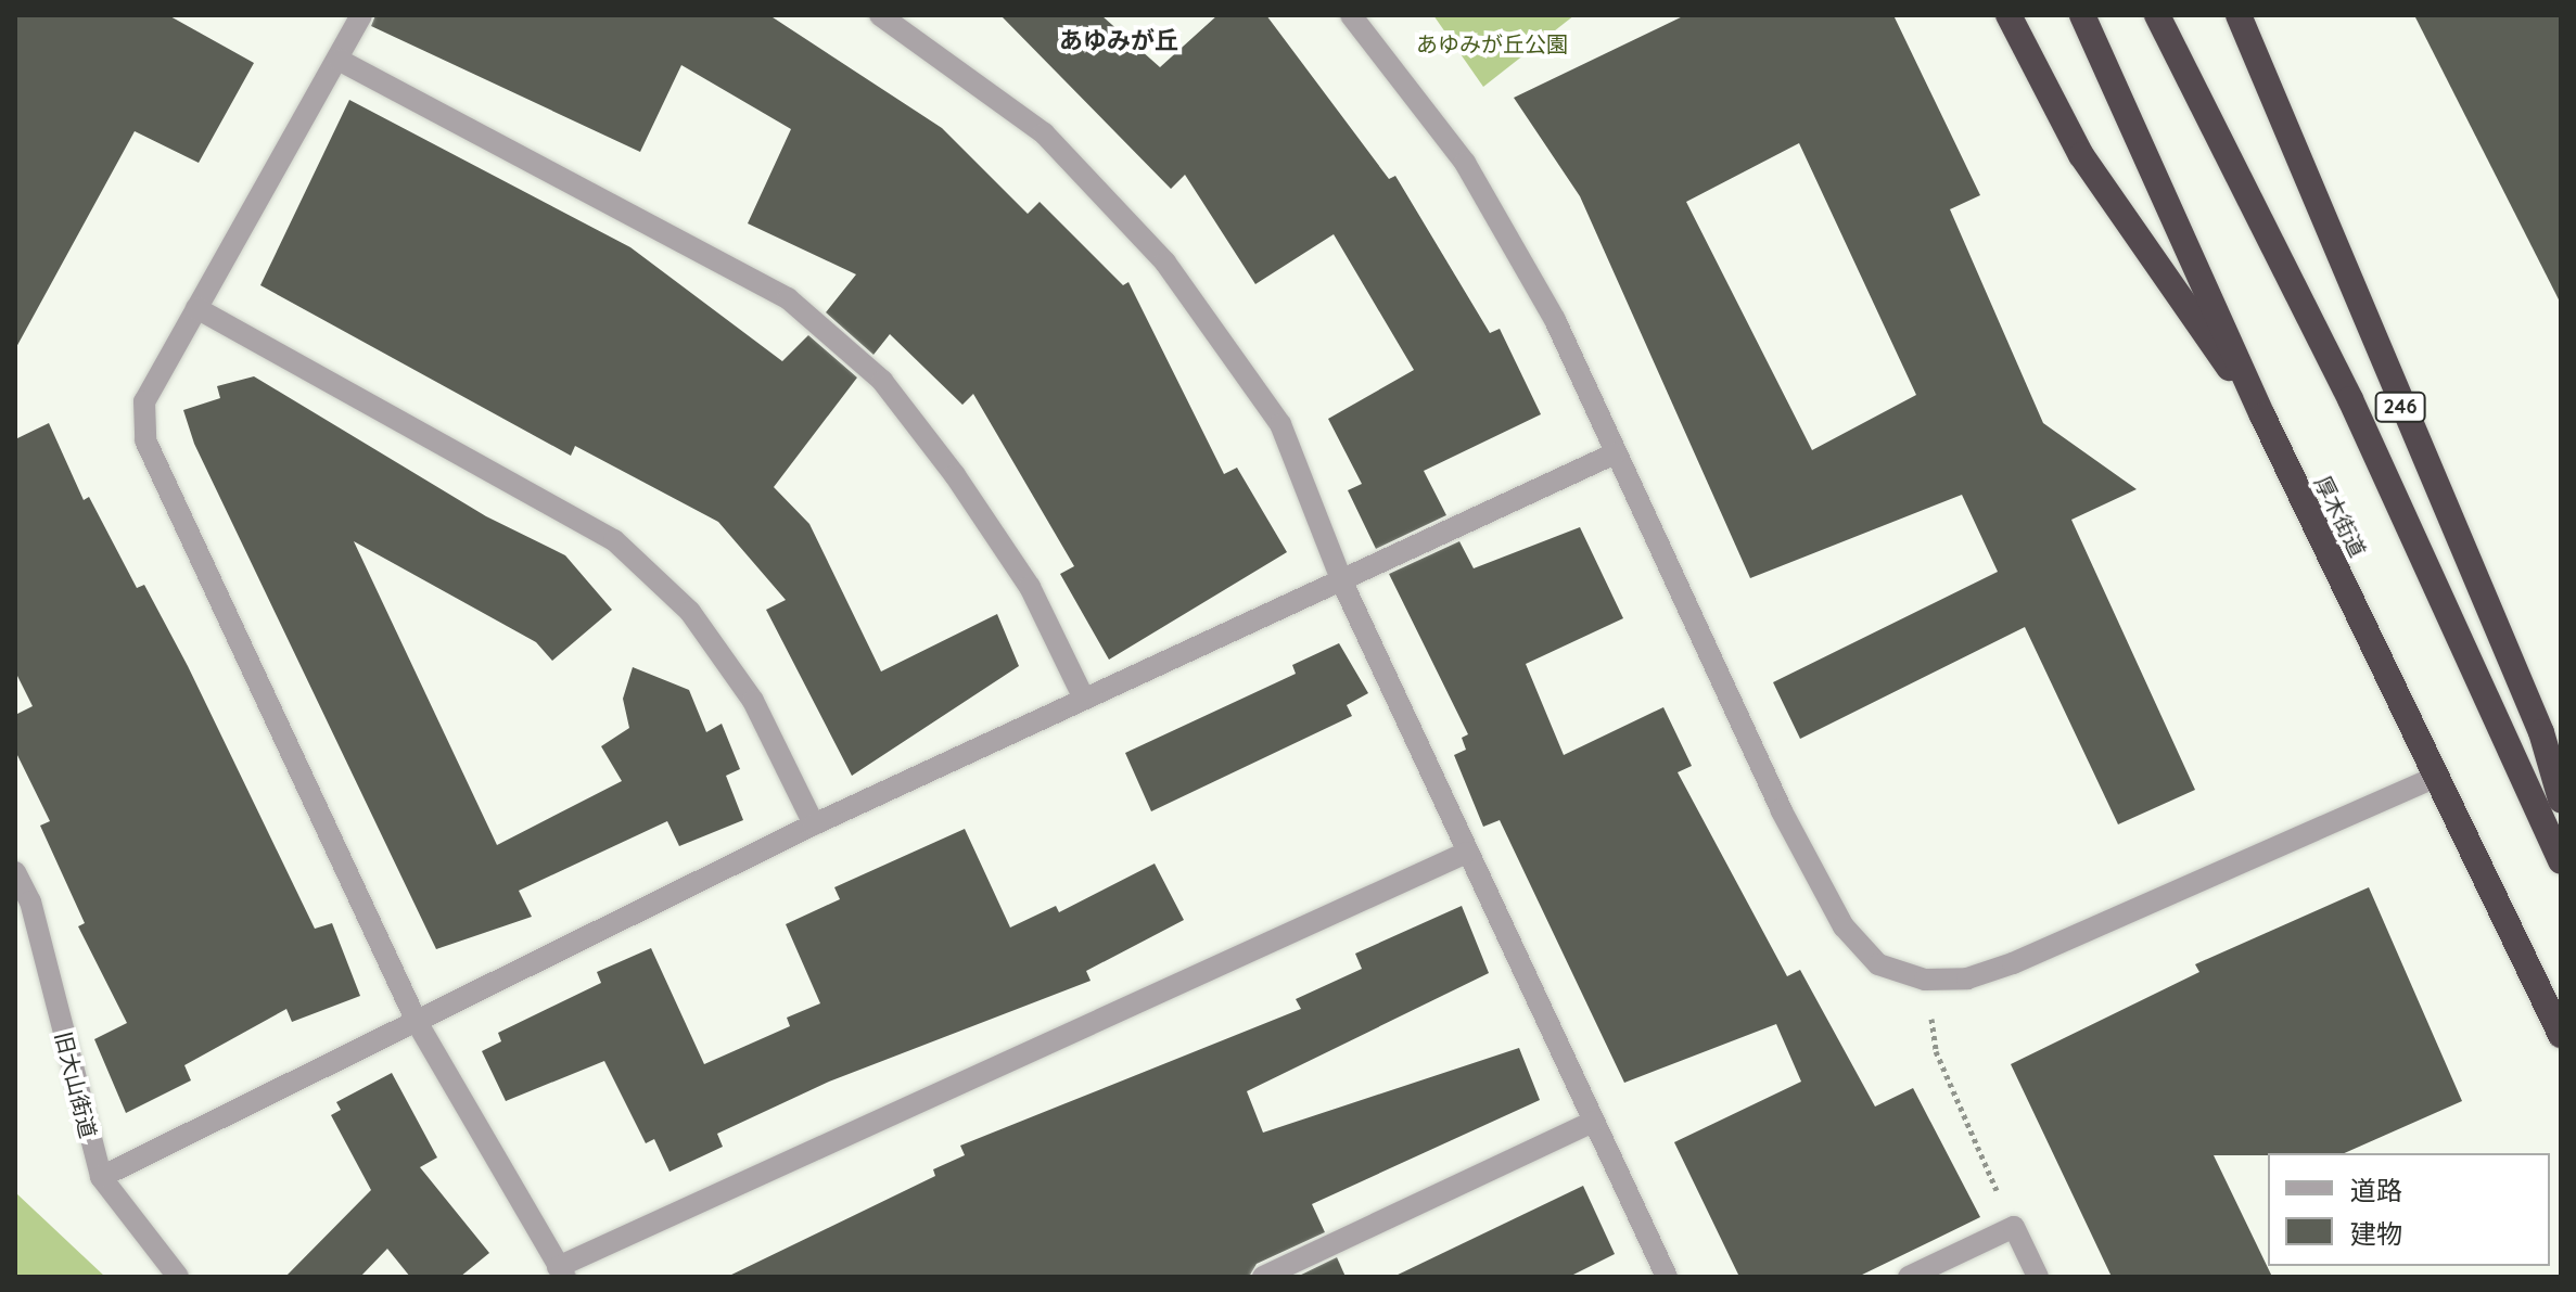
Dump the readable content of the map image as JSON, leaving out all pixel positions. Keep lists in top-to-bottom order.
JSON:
{
  "streets": {
    "highway": ["246", "厚木街道"],
    "street": ["旧大山街道"]
  },
  "districts": ["あゆみが丘"],
  "parks": ["あゆみが丘公園"],
  "legend": ["道路", "建物"]
}
